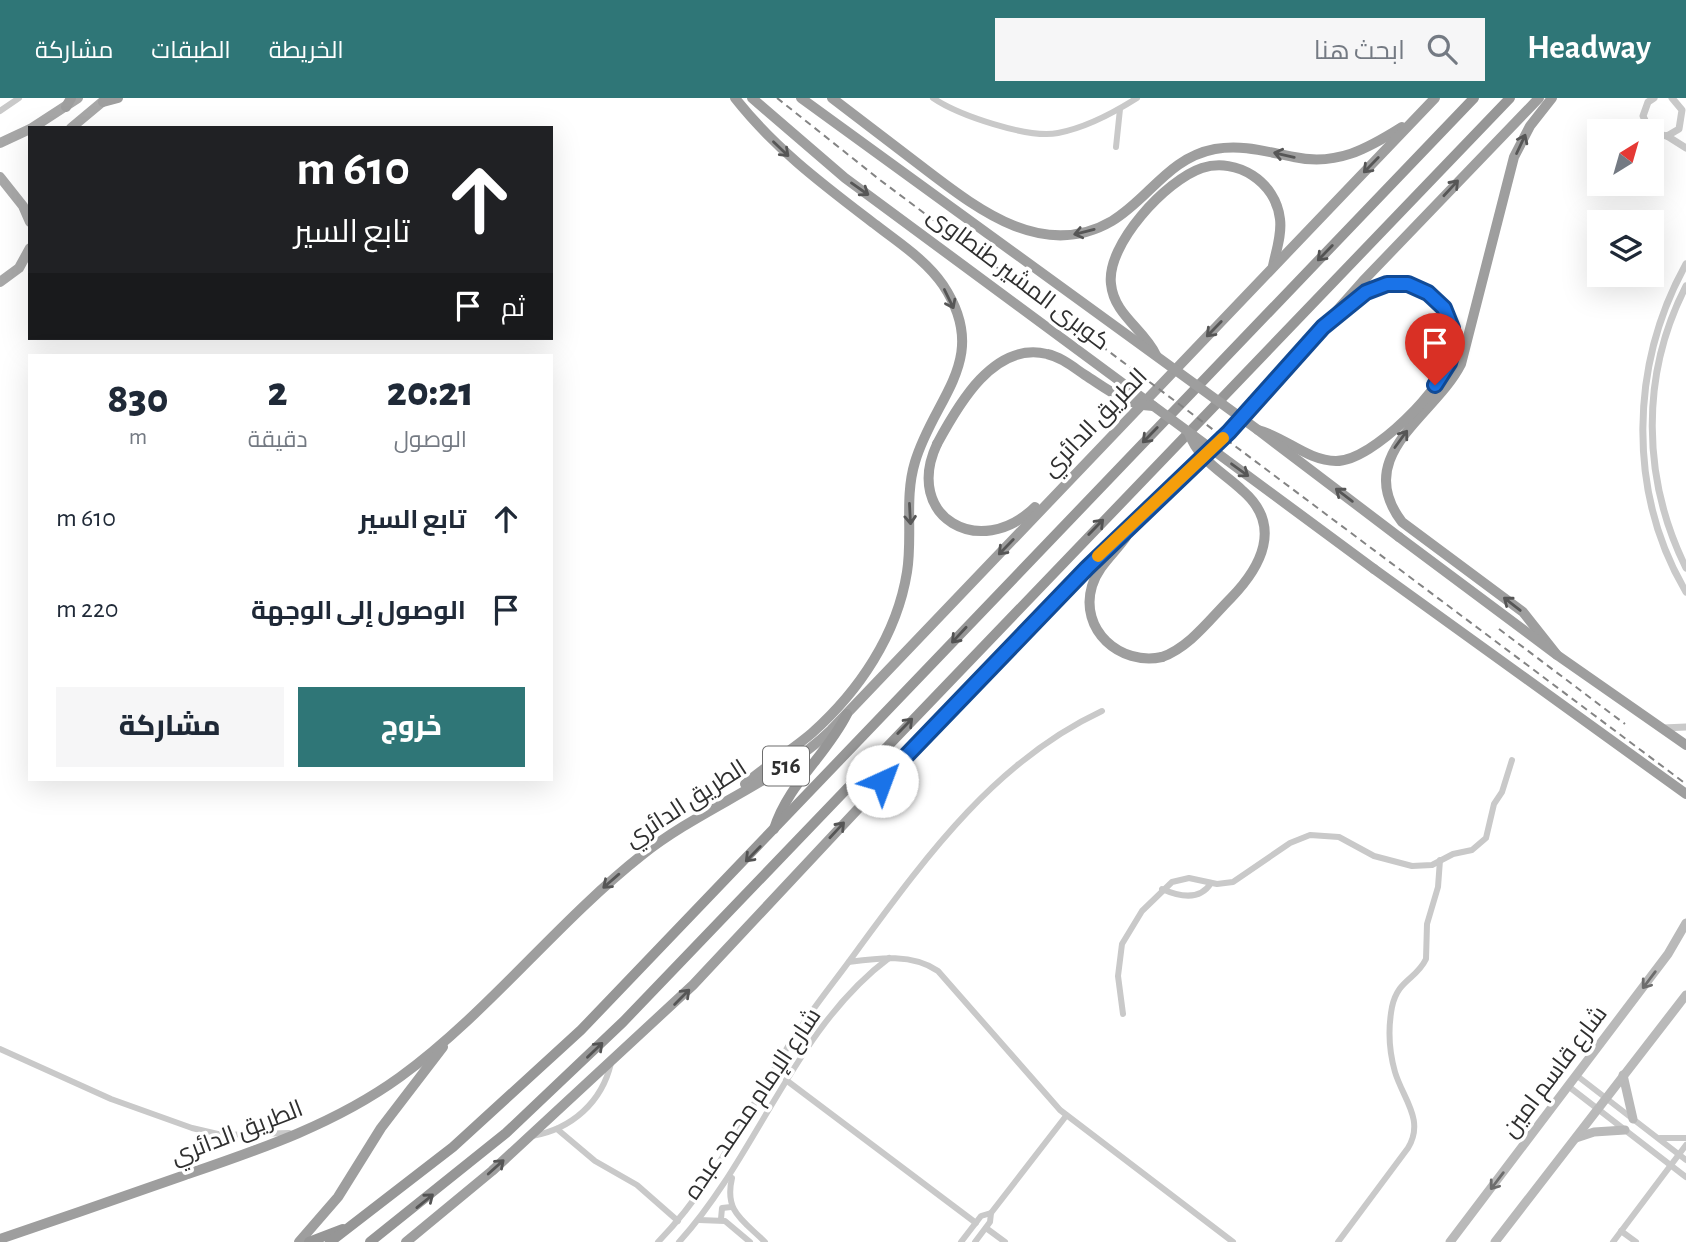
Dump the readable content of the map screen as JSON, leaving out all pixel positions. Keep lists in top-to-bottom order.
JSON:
{
  "streets": {
    "highway": ["كوبرى المشير طنطاوى", "الطريق الدائري", "516"],
    "main road": ["شارع قاسم امين"],
    "street": ["شارع الإمام محمد عبده"]
  },
  "crossings": [
    ["الطريق الدائري", "516"]
  ],
  "north": "top right",
  "page": {
    "header": "Headway",
    "search": "ابحث هنا",
    "nav": ["الخريطة", "الطبقات", "مشاركة"],
    "turn": ["610 m", "تابع السير"],
    "then": "ثم",
    "eta": [
      "20:21",
      "الوصول",
      "2",
      "دقيقة",
      "830",
      "m"
    ],
    "list": [
      {
        "name": "تابع السير",
        "value": "610 m"
      },
      {
        "name": "الوصول إلى الوجهة",
        "value": "220 m"
      }
    ],
    "buttons": ["خروج", "مشاركة"]
  }
}
